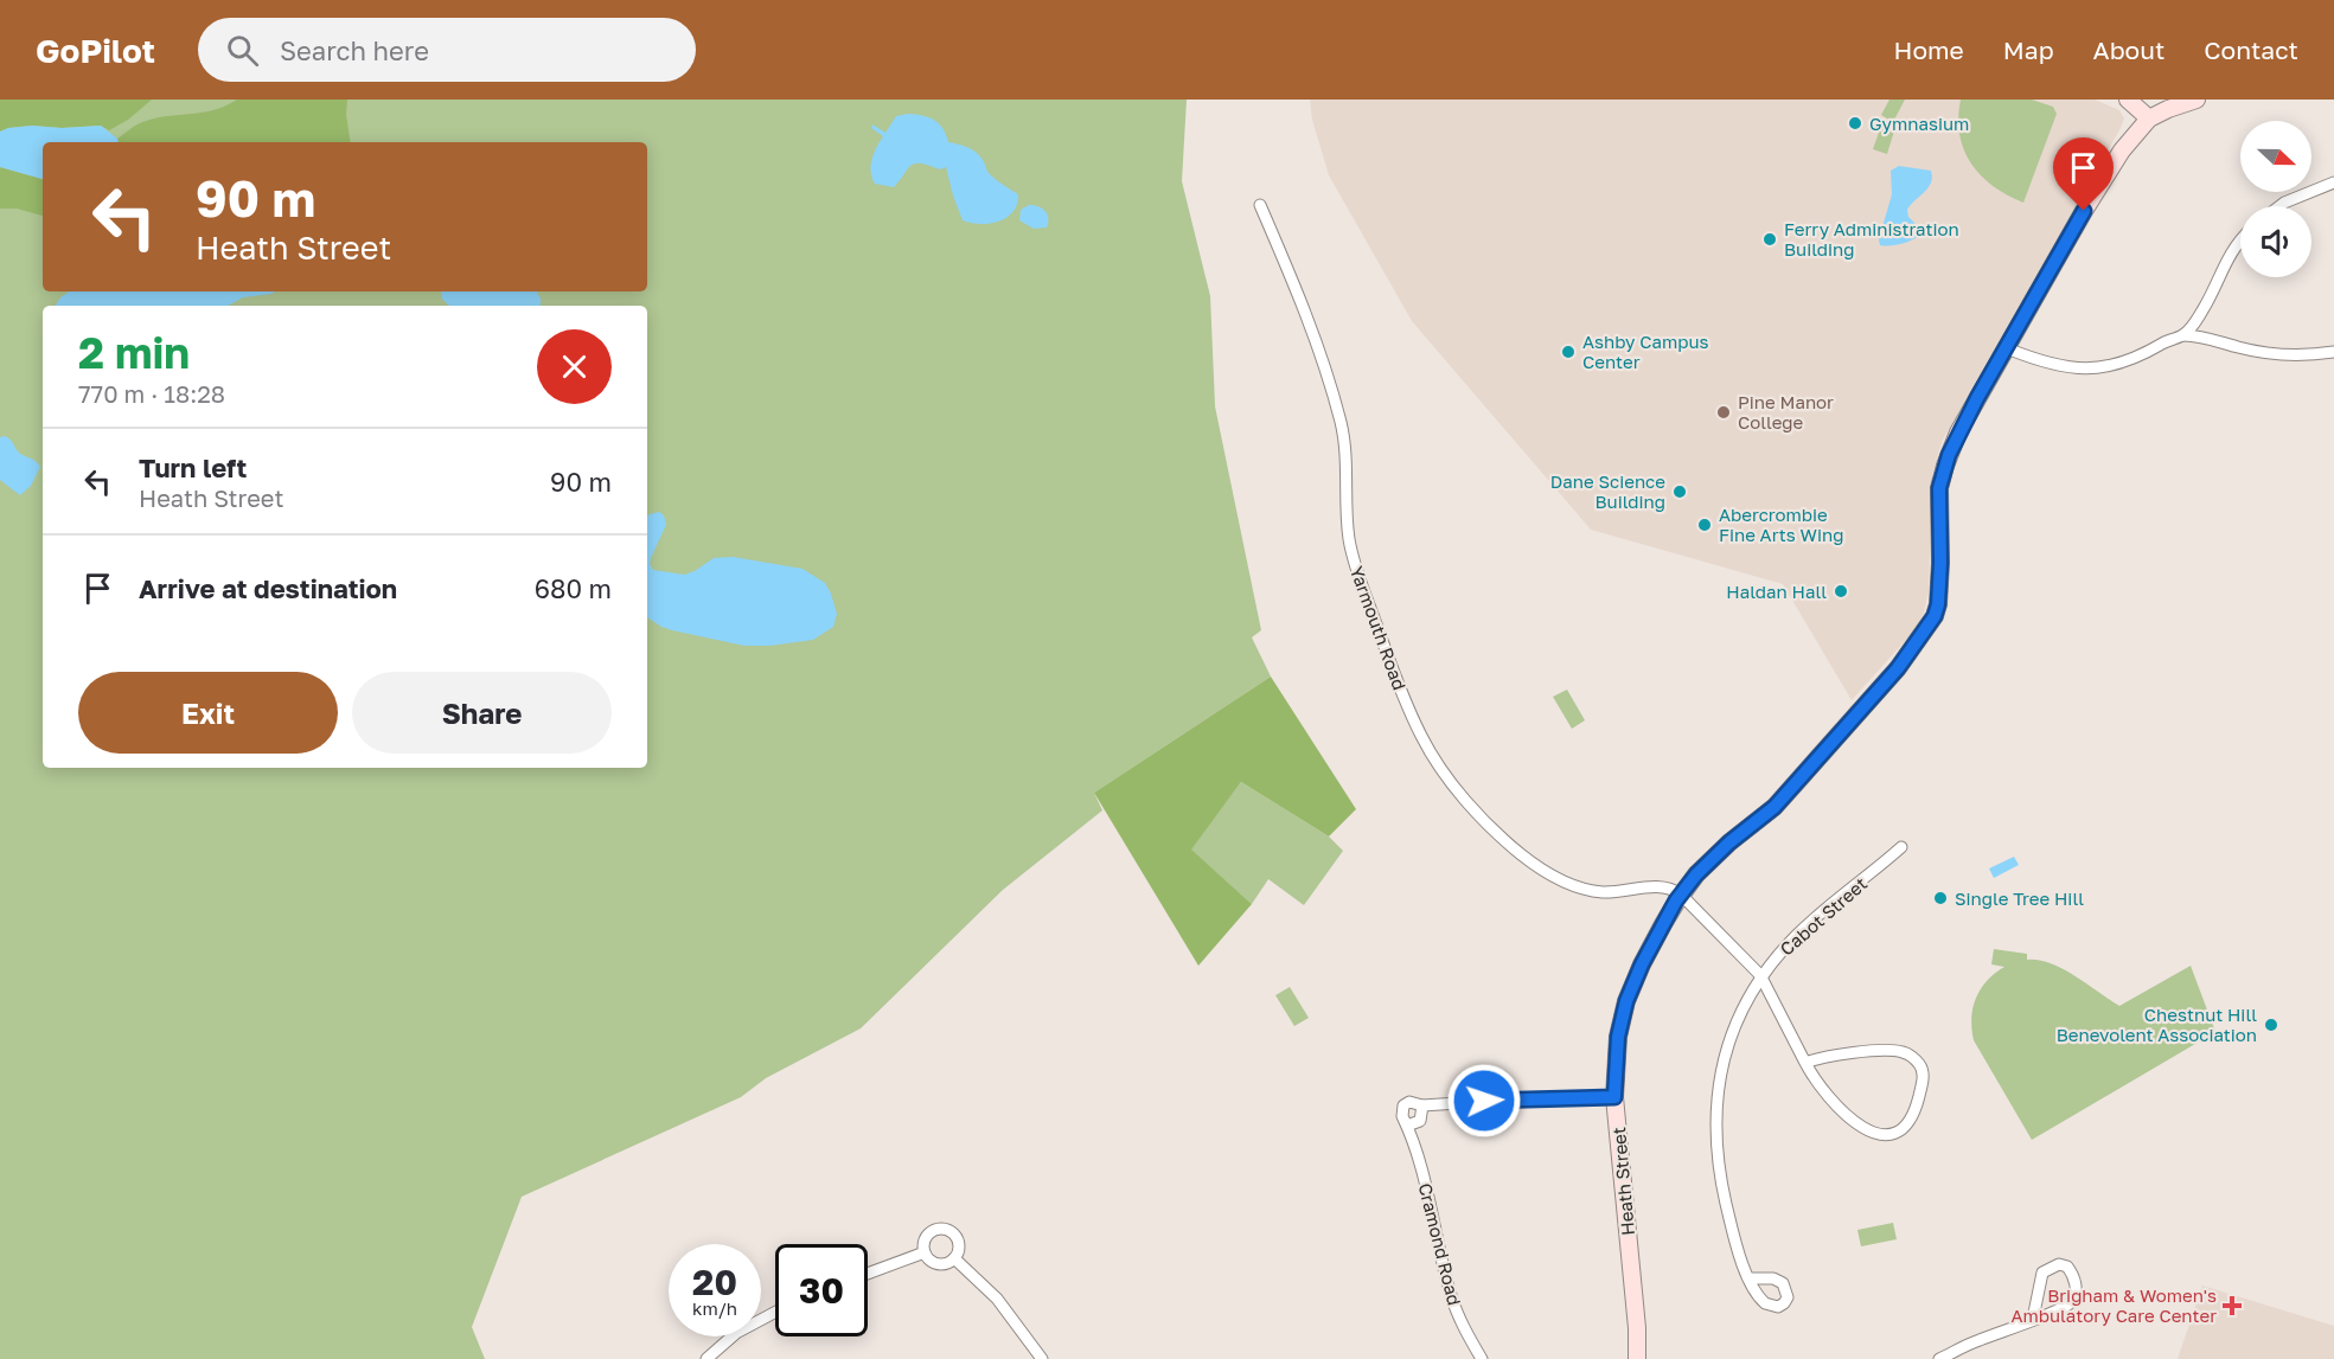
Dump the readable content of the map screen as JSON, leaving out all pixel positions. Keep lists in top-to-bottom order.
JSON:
{
  "streets": {
    "street": [
      "Yarmouth Road",
      "Cabot Street",
      "Heath Street",
      "Cramond Road"
    ]
  },
  "crossings": [
    ["Yarmouth Road", "Heath Street"]
  ],
  "places": {
    "other": [
      "Gymnasium",
      "Ferry Administration Building",
      "Ashby Campus Center",
      "Pine Manor College",
      "Dane Science Building",
      "Abercrombie Fine Arts Wing",
      "Haldan Hall",
      "Single Tree Hill",
      "Chestnut Hill Benevolent Association"
    ],
    "health": ["Brigham & Women's Ambulatory Care Center"]
  },
  "north": "right",
  "page": {
    "header": "GoPilot",
    "search": "Search here",
    "nav": [
      "Home",
      "Map",
      "About",
      "Contact"
    ],
    "turn": ["90 m", "Heath Street"],
    "heading": ["2 min", "770 m · 18:28"],
    "list": [
      {
        "name": "Turn left",
        "note": "Heath Street",
        "value": "90 m"
      },
      {
        "name": "Arrive at destination",
        "value": "680 m"
      }
    ],
    "buttons": ["Exit", "Share"],
    "speed": "20 km/h",
    "limit": "30"
  }
}
